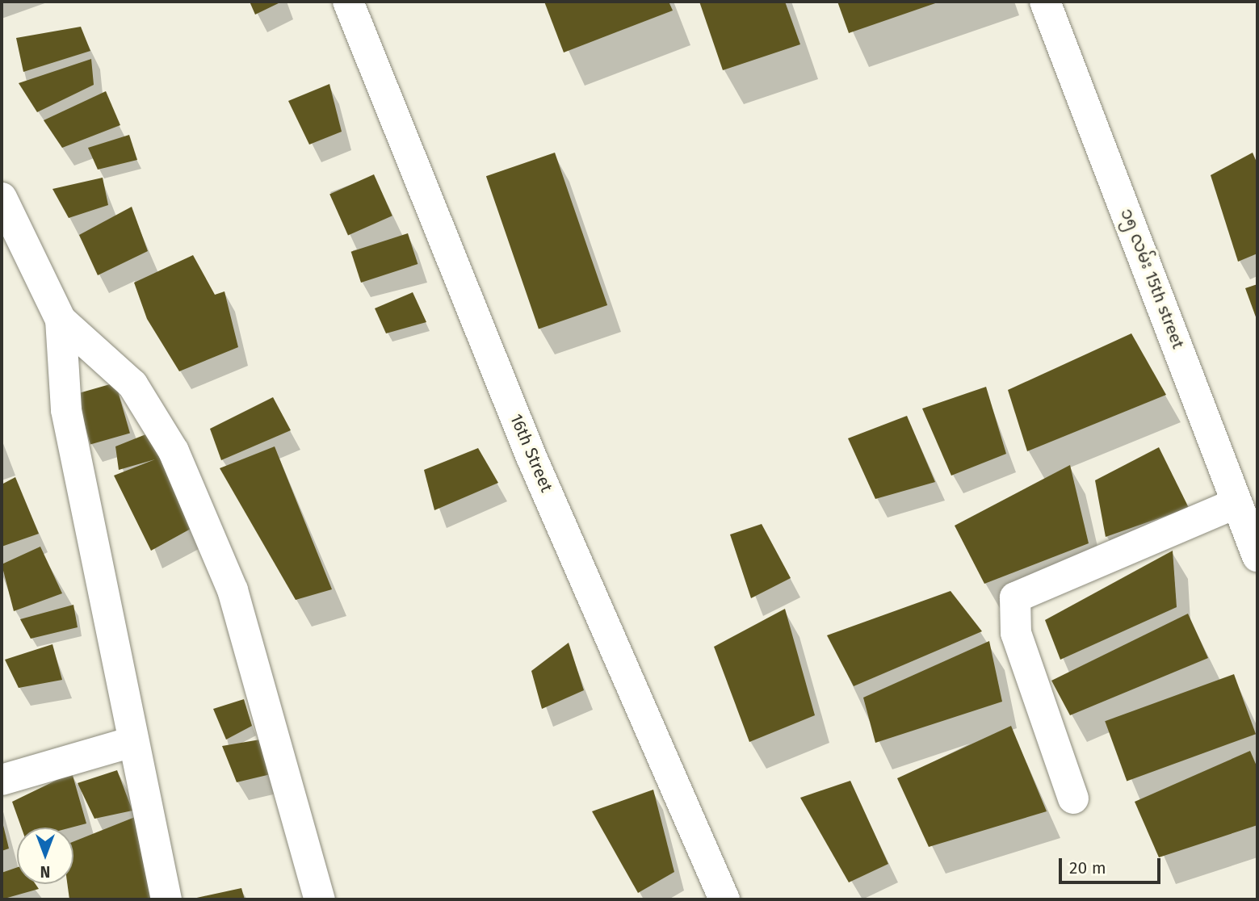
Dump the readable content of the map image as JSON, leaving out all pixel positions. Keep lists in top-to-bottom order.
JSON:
{
  "streets": {
    "street": ["၁၅ လမ်း 15th street", "16th Street"]
  },
  "scale_bar": "20 m",
  "north": "bottom"
}
